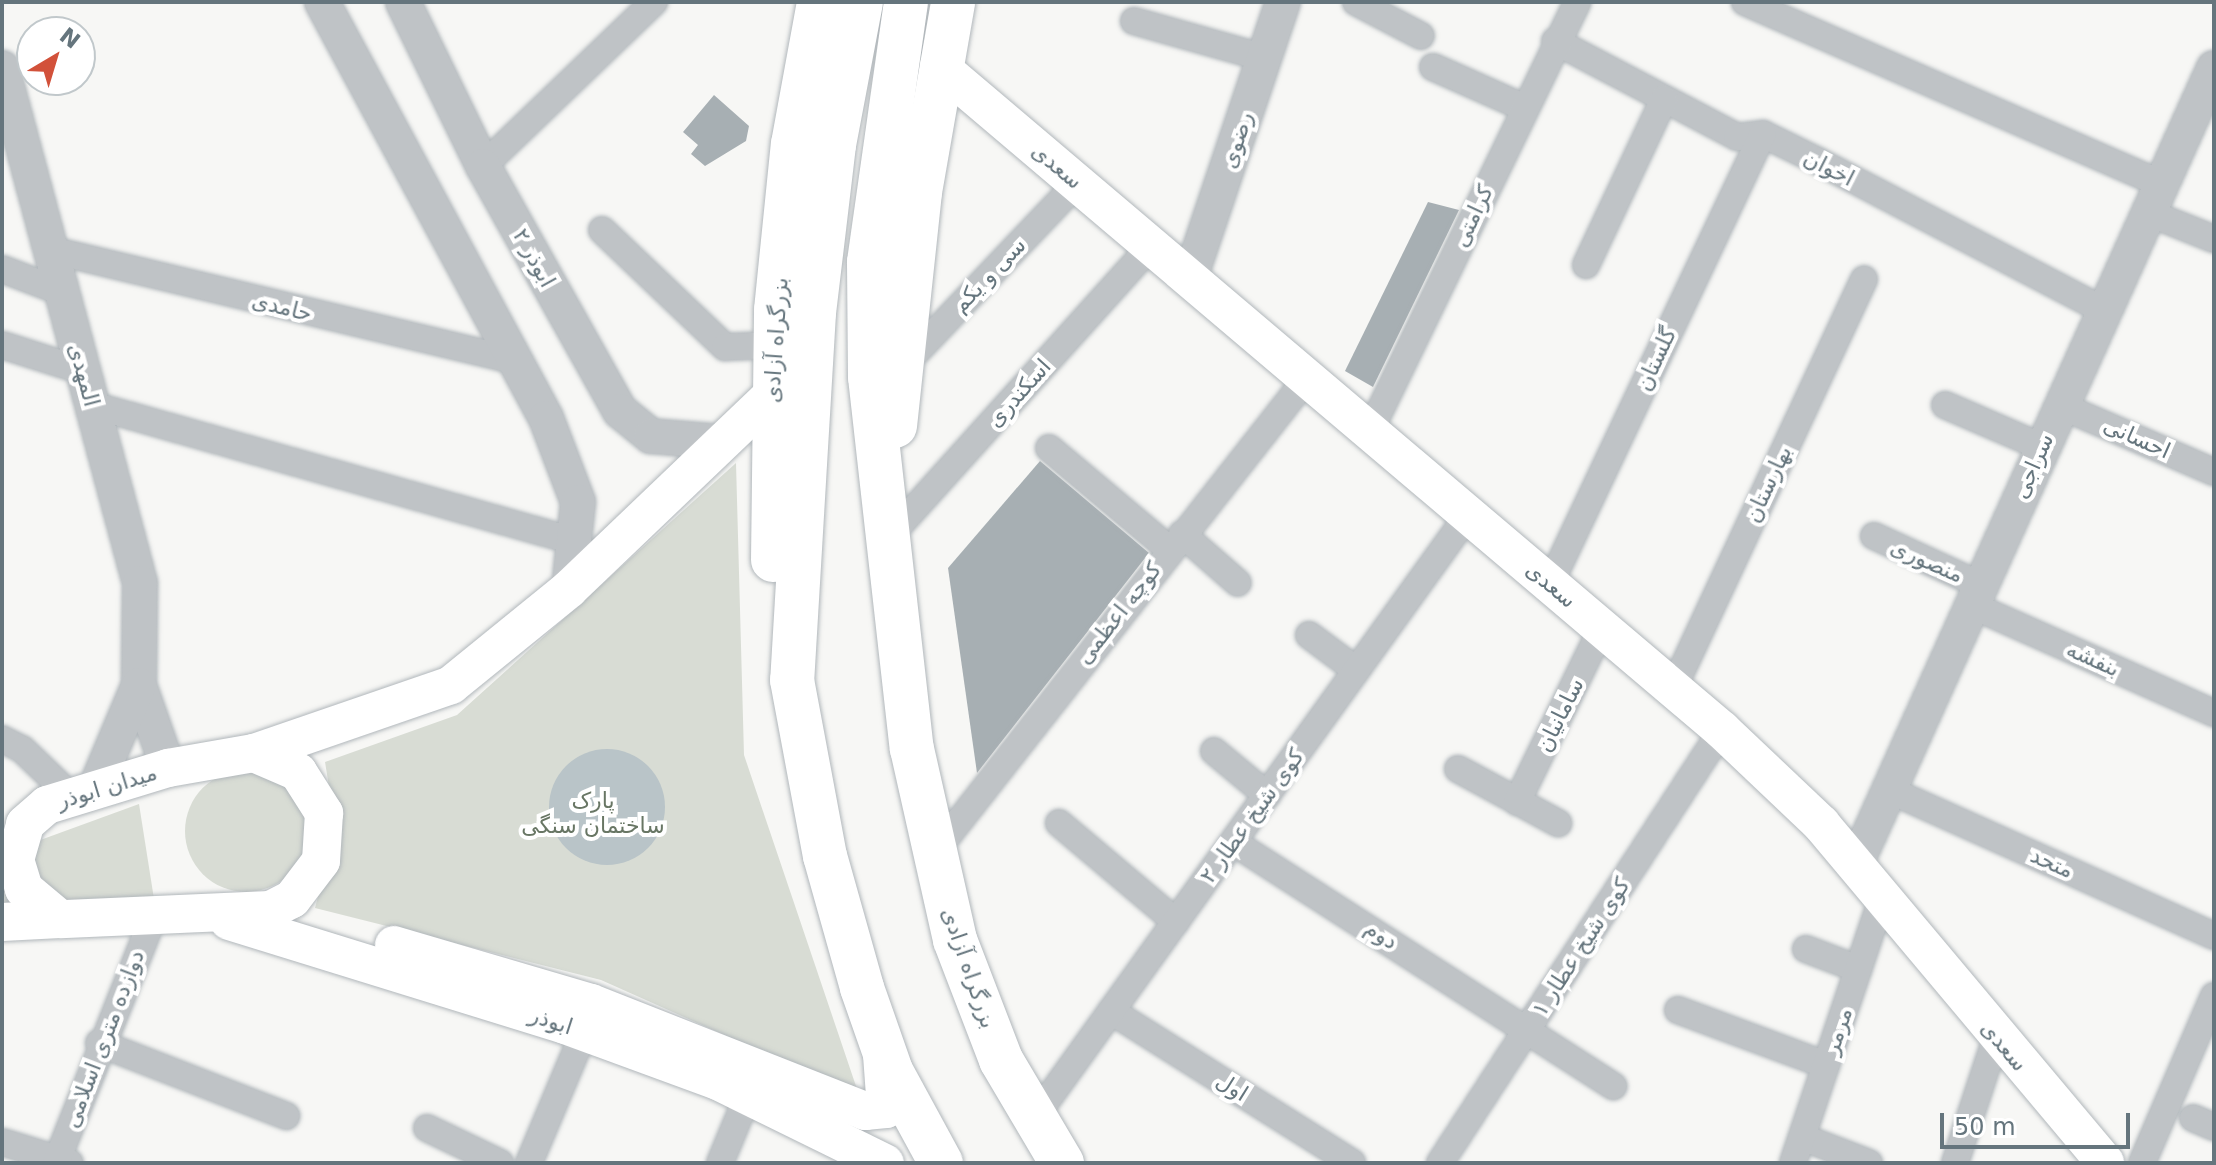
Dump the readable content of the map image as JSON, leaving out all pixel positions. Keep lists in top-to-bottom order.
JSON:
{
  "streets": {
    "highway": ["بزرگراه آزادی"],
    "main road": ["سعدی", "میدان ابوذر", "ابوذر"],
    "street": [
      "رضوی",
      "اخوان",
      "کرامتی",
      "ابوذر ۲",
      "سی و یکم",
      "حامدی",
      "گلستان",
      "المهدی",
      "اسکندری",
      "احسانی",
      "سراجی",
      "بهارستان",
      "منصوری",
      "کوچه اعظمی",
      "بنفشه",
      "سامانیان",
      "کوی شیخ عطار ۲",
      "متحد",
      "دوم",
      "کوی شیخ عطار ۱",
      "مرمر",
      "دوازده متری اسلامی",
      "اول"
    ]
  },
  "crossings": [
    ["رضوی", "سعدی"],
    ["سعدی", "کرامتی"],
    ["سعدی", "سی و یکم"],
    ["سعدی", "بزرگراه آزادی"],
    ["سعدی", "گلستان"],
    ["سعدی", "اسکندری"],
    ["سعدی", "سراجی"],
    ["سعدی", "بهارستان"],
    ["سعدی", "کوچه اعظمی"],
    ["سعدی", "سامانیان"],
    ["سعدی", "کوی شیخ عطار ۲"],
    ["سعدی", "کوی شیخ عطار ۱"],
    ["سعدی", "مرمر"],
    ["اخوان", "کرامتی"],
    ["اخوان", "گلستان"],
    ["اخوان", "سراجی"],
    ["سی و یکم", "بزرگراه آزادی"],
    ["حامدی", "المهدی"],
    ["بزرگراه آزادی", "اسکندری"],
    ["بزرگراه آزادی", "کوچه اعظمی"],
    ["بزرگراه آزادی", "کوی شیخ عطار ۲"],
    ["بزرگراه آزادی", "ابوذر"],
    ["المهدی", "میدان ابوذر"],
    ["احسانی", "سراجی"],
    ["سراجی", "منصوری"],
    ["سراجی", "بنفشه"],
    ["سراجی", "متحد"],
    ["منصوری", "بنفشه"],
    ["کوی شیخ عطار ۲", "دوم"],
    ["کوی شیخ عطار ۲", "اول"],
    ["دوم", "کوی شیخ عطار ۱"]
  ],
  "parks": ["پارک ساختمان سنگی"],
  "scale_bar": "50 m",
  "north": "top right"
}
